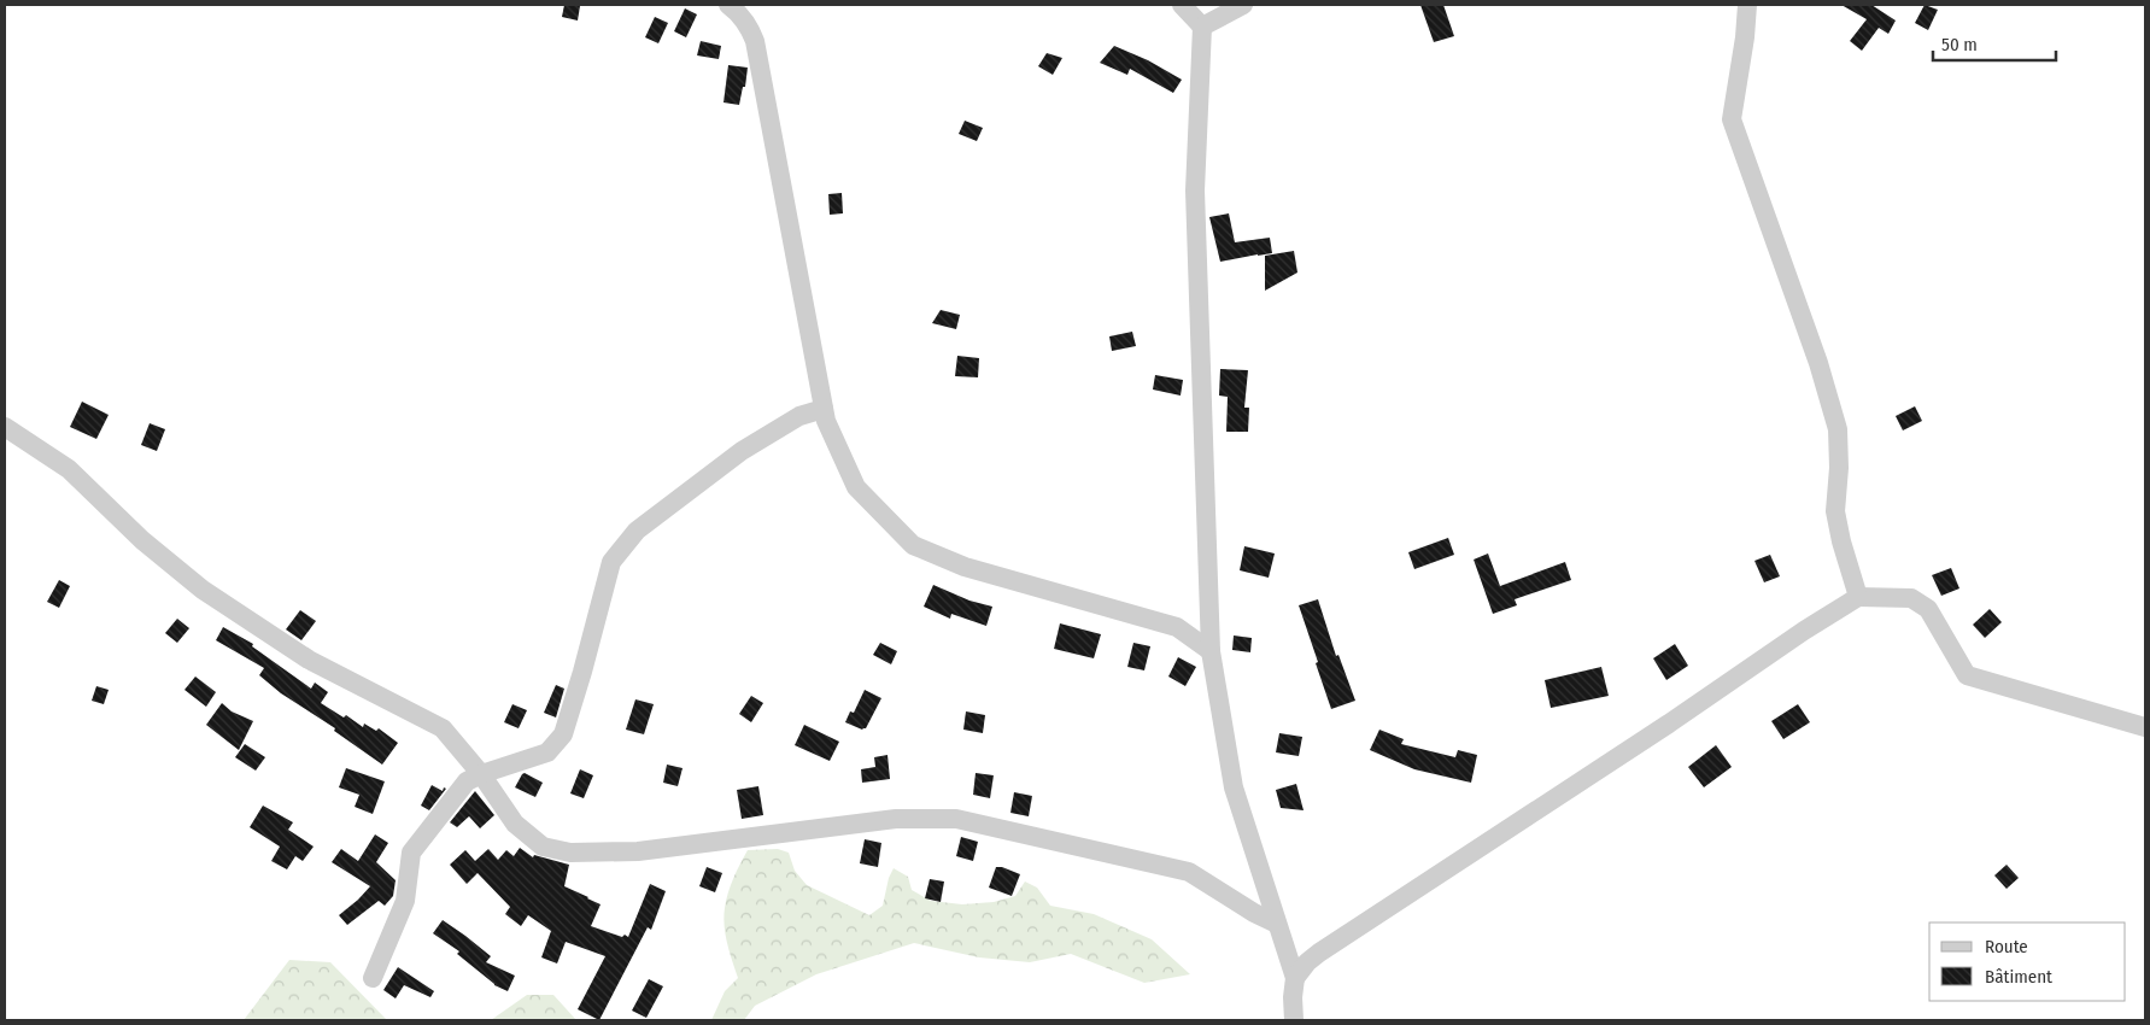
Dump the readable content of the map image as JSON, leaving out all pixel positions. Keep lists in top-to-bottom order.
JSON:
{
  "legend": ["Route", "Bâtiment"],
  "scale_bar": "50 m"
}
